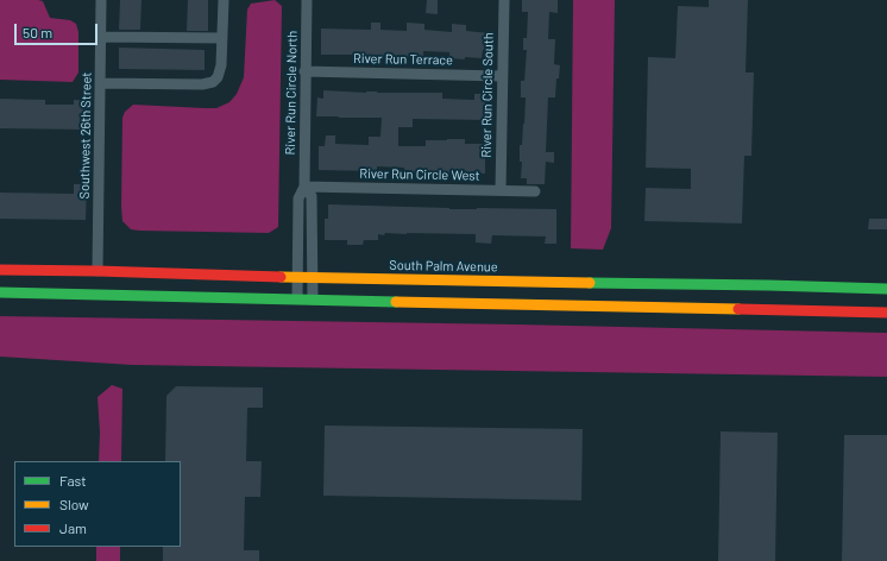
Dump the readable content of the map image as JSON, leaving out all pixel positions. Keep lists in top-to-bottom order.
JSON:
{
  "streets": {
    "main road": ["South Palm Avenue"],
    "street": [
      "River Run Terrace",
      "River Run Circle North",
      "River Run Circle South",
      "Southwest 26th Street",
      "River Run Circle West"
    ]
  },
  "crossings": [
    ["River Run Terrace", "River Run Circle North"],
    ["River Run Terrace", "River Run Circle South"],
    ["River Run Circle North", "River Run Circle West"],
    ["River Run Circle North", "South Palm Avenue"],
    ["River Run Circle South", "River Run Circle West"],
    ["Southwest 26th Street", "South Palm Avenue"]
  ],
  "legend": ["Fast", "Slow", "Jam"],
  "scale_bar": "50 m"
}
